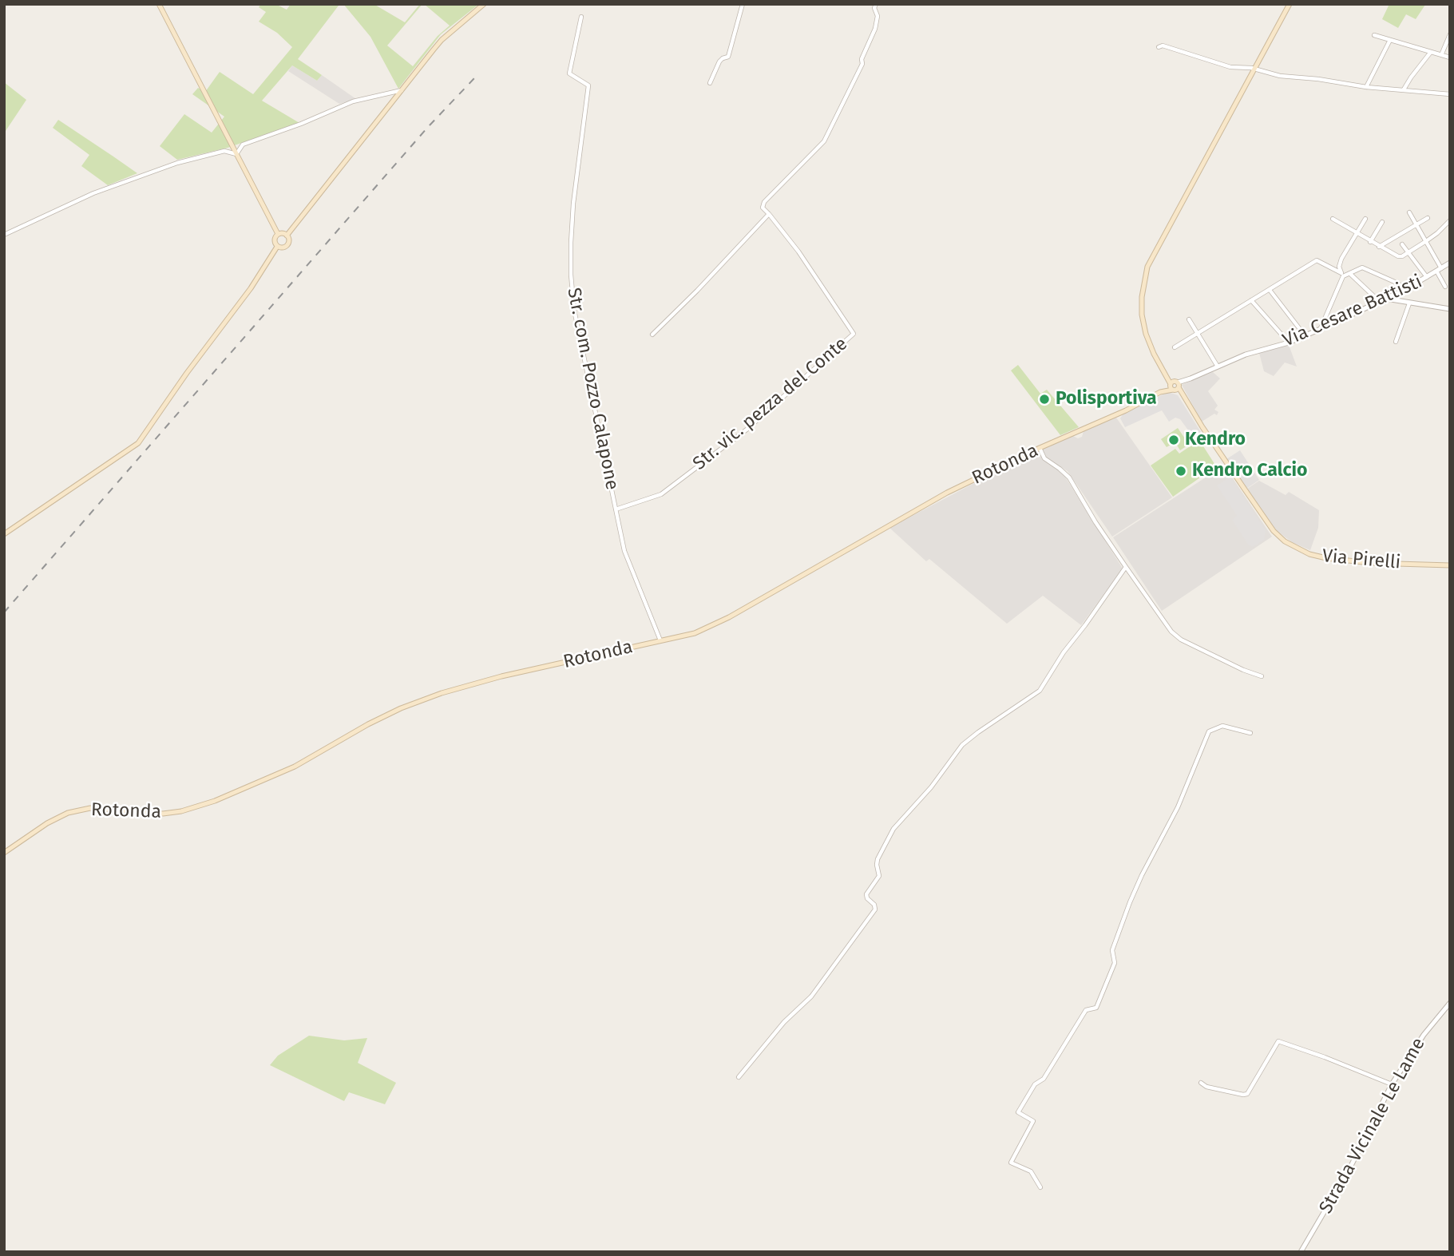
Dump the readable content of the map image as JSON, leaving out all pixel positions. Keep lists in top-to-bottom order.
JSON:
{
  "streets": {
    "main road": ["Rotonda", "Via Pirelli"],
    "street": [
      "Via Cesare Battisti",
      "Str. com. Pozzo Calapone",
      "Str. vic. pezza del Conte",
      "Strada Vicinale Le Lame"
    ]
  },
  "crossings": [
    ["Via Cesare Battisti", "Rotonda"],
    ["Via Cesare Battisti", "Via Pirelli"],
    ["Str. com. Pozzo Calapone", "Str. vic. pezza del Conte"],
    ["Str. com. Pozzo Calapone", "Rotonda"],
    ["Rotonda", "Via Pirelli"]
  ],
  "places": ["Polisportiva", "Kendro", "Kendro Calcio"]
}
